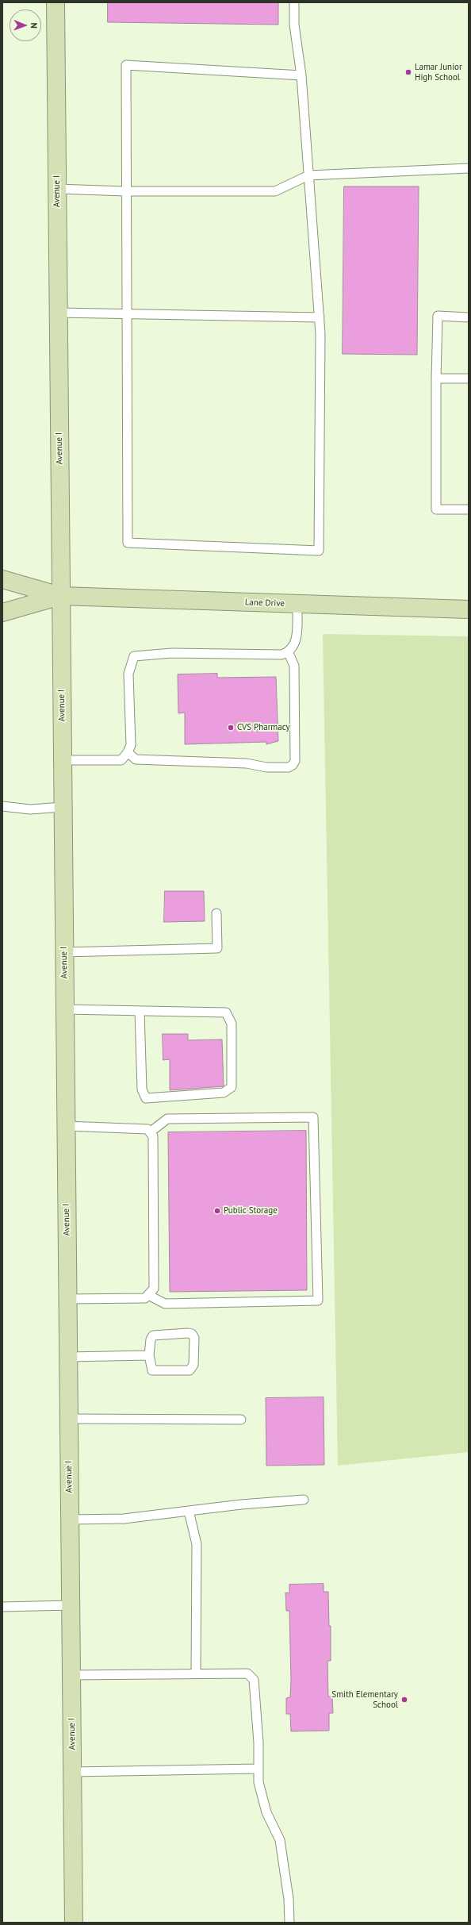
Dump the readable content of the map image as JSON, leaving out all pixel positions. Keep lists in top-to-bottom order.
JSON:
{
  "streets": {
    "main road": ["Avenue I", "Lane Drive"]
  },
  "crossings": [
    ["Avenue I", "Lane Drive"]
  ],
  "places": [
    "Lamar Junior High School",
    "CVS Pharmacy",
    "Public Storage",
    "Smith Elementary School"
  ],
  "north": "right"
}
